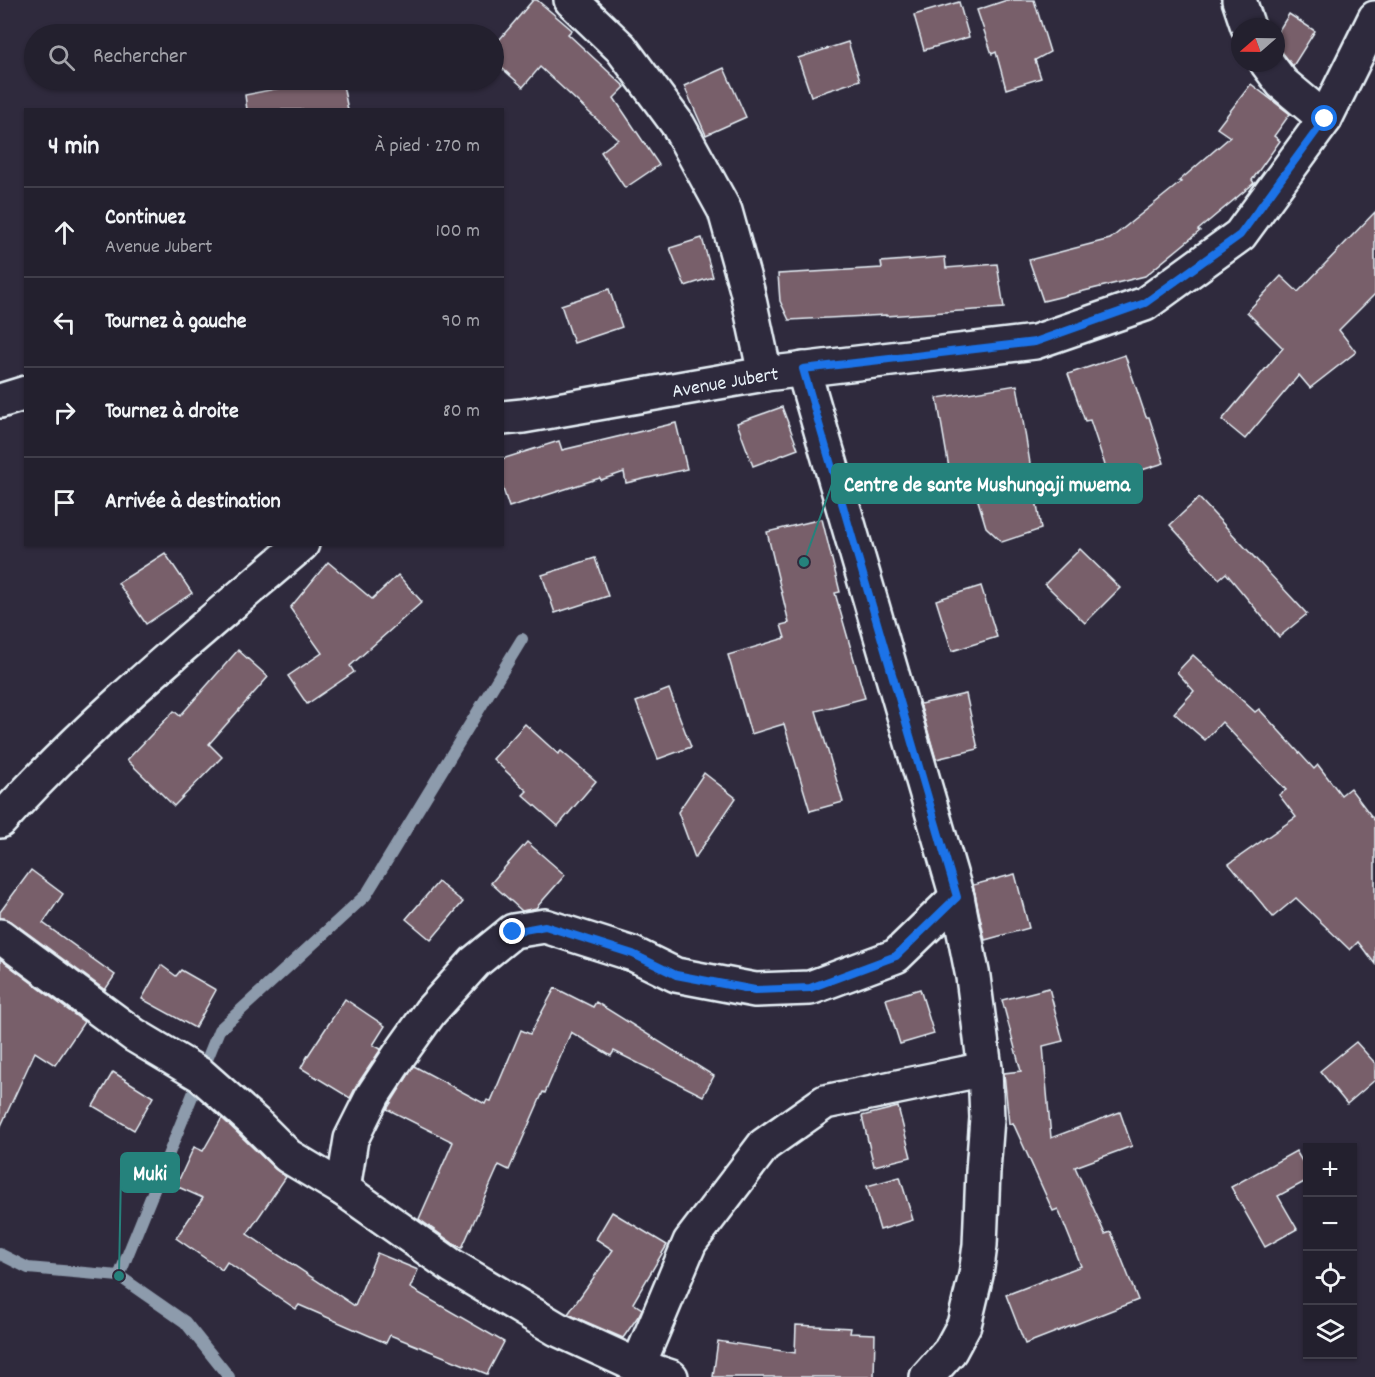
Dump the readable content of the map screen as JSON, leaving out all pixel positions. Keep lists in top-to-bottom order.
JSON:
{
  "streets": {
    "street": ["Avenue Jubert"]
  },
  "places": ["Centre de sante Mushungaji mwema", "Muki"],
  "north": "left",
  "page": {
    "search": "Rechercher",
    "heading": ["4 min", "À pied · 270 m"],
    "list": [
      ["Continuez", "Avenue Jubert", "100 m"],
      ["Tournez à gauche", "90 m"],
      ["Tournez à droite", "80 m"],
      "Arrivée à destination"
    ],
    "map_buttons": ["+", "−"]
  }
}
